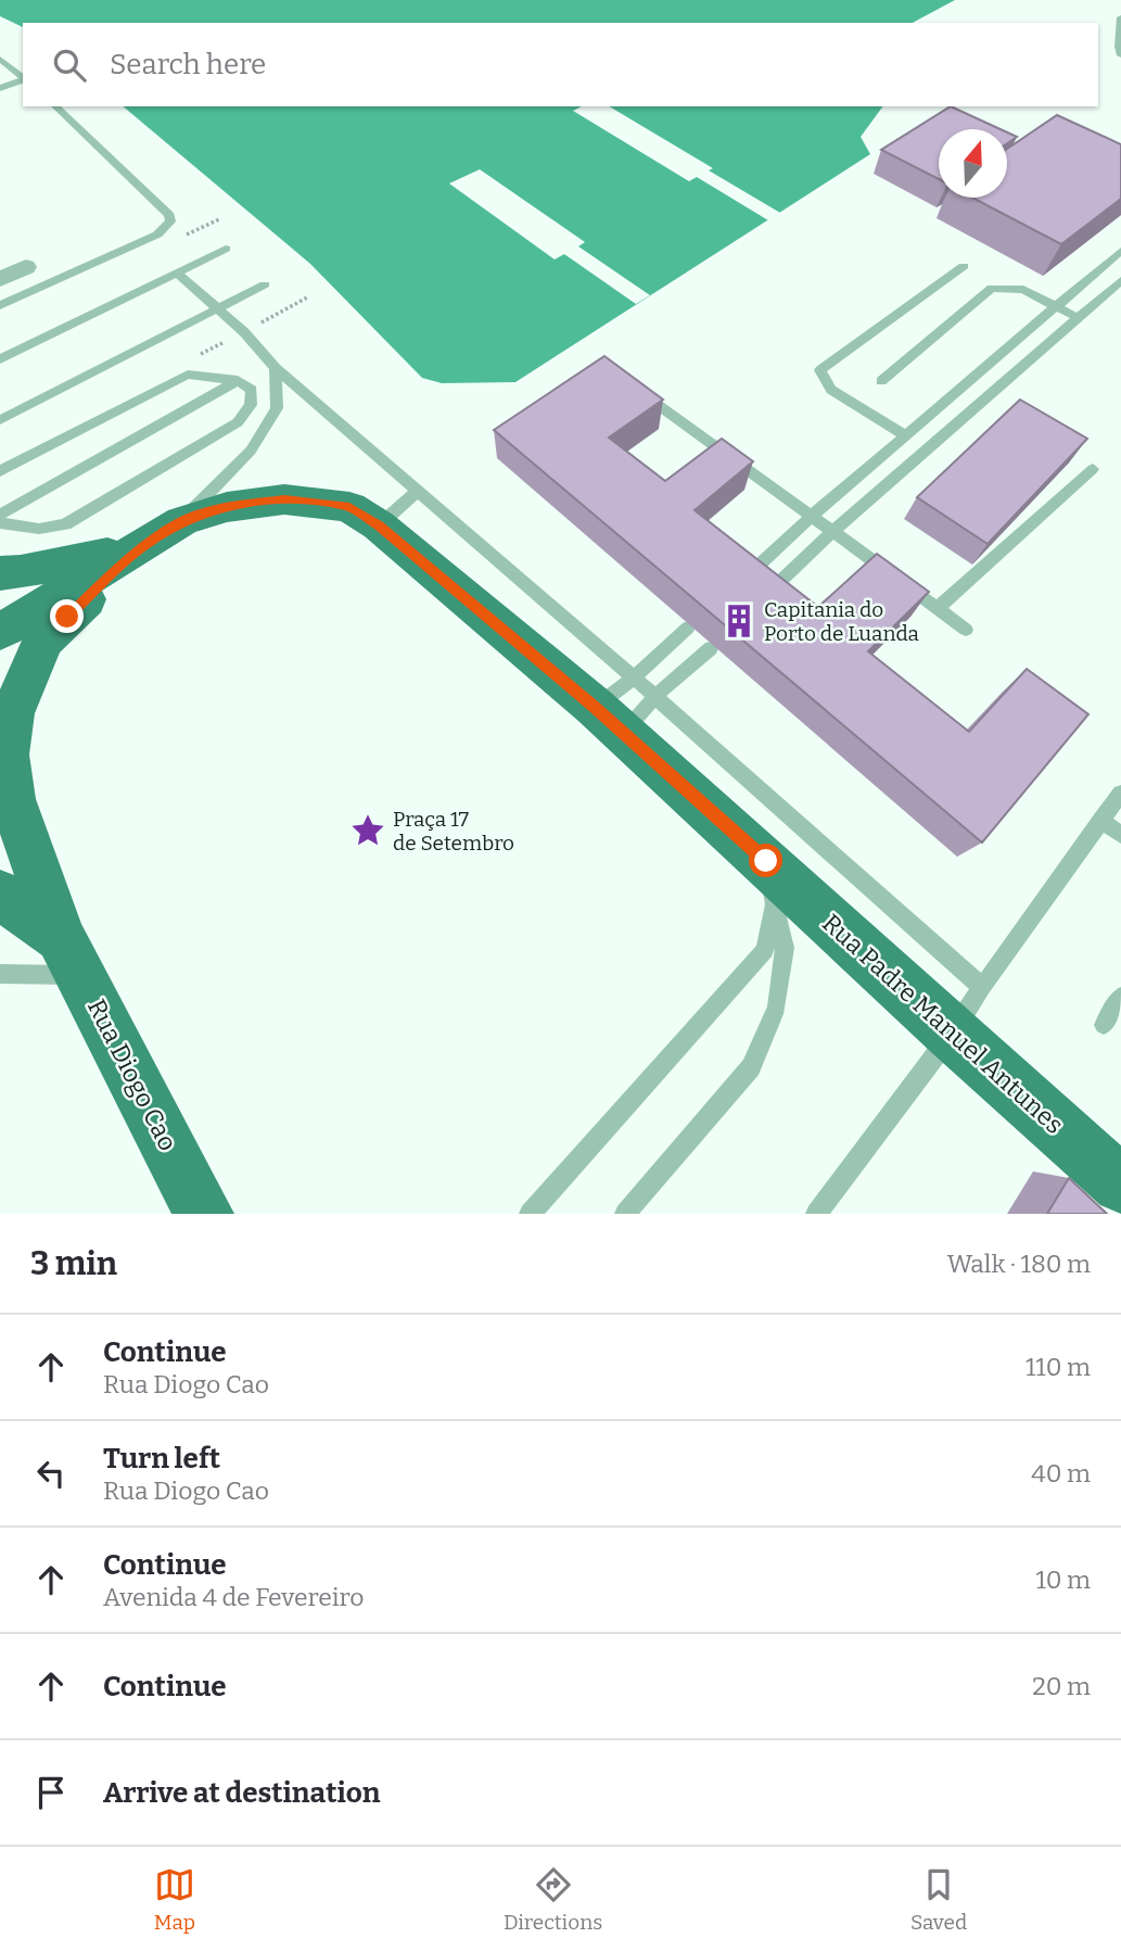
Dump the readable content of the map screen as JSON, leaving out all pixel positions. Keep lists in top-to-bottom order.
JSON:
{
  "streets": {
    "main road": ["Rua Padre Manuel Antunes", "Rua Diogo Cao"]
  },
  "places": {
    "building": ["Capitania do Porto de Luanda"],
    "place": ["Praça 17 de Setembro"]
  },
  "north": "top",
  "page": {
    "search": "Search here",
    "heading": ["3 min", "Walk · 180 m"],
    "list": [
      ["Continue", "Rua Diogo Cao", "110 m"],
      ["Turn left", "Rua Diogo Cao", "40 m"],
      ["Continue", "Avenida 4 de Fevereiro", "10 m"],
      ["Continue", "20 m"],
      "Arrive at destination"
    ],
    "nav": ["Map", "Directions", "Saved"]
  }
}
